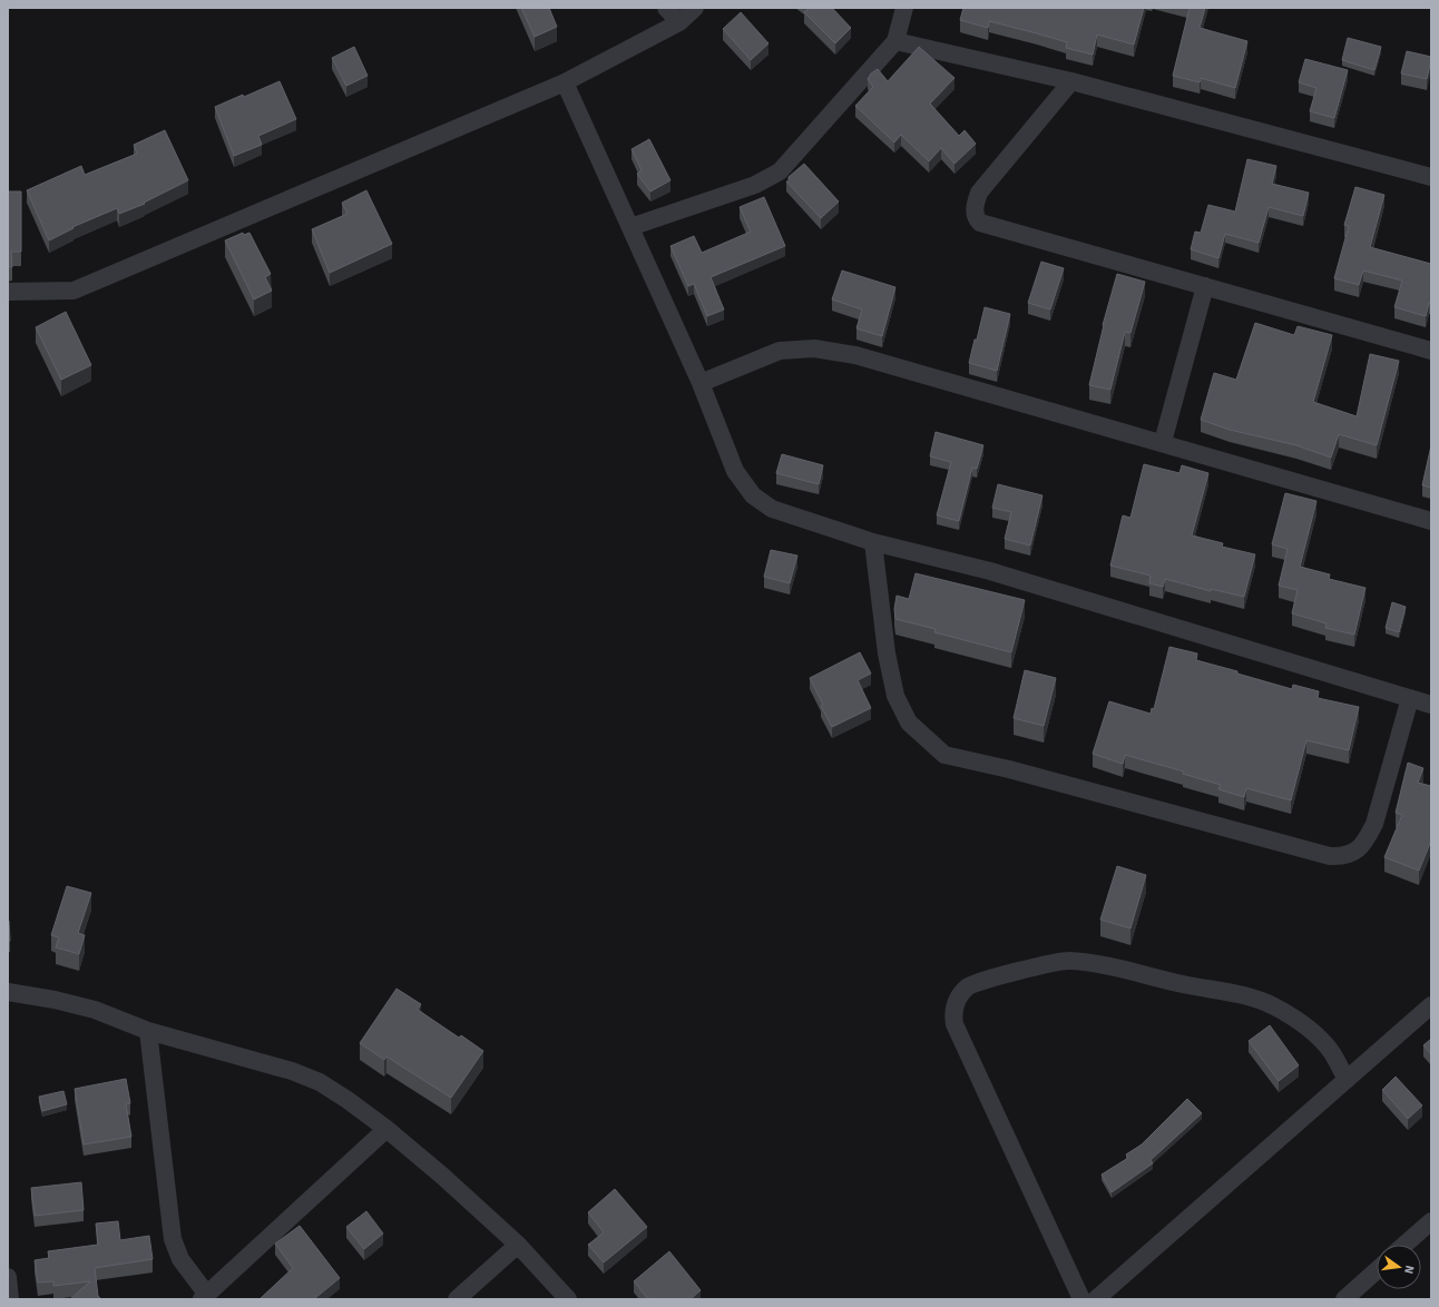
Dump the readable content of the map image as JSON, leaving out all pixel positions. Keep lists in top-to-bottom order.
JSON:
{
  "north": "right"
}
